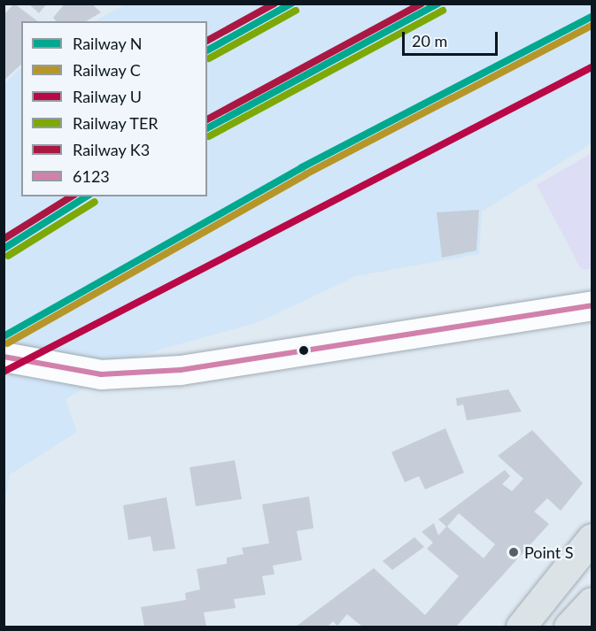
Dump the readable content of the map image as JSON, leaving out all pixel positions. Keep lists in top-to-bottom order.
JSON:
{
  "places": ["Point S"],
  "lines": [
    "rail line N",
    "rail line K3",
    "rail line TER",
    "rail line C",
    "rail line U",
    "transit line 6123"
  ],
  "legend": [
    "Railway N",
    "Railway C",
    "Railway U",
    "Railway TER",
    "Railway K3",
    "6123"
  ],
  "scale_bar": "20 m"
}
